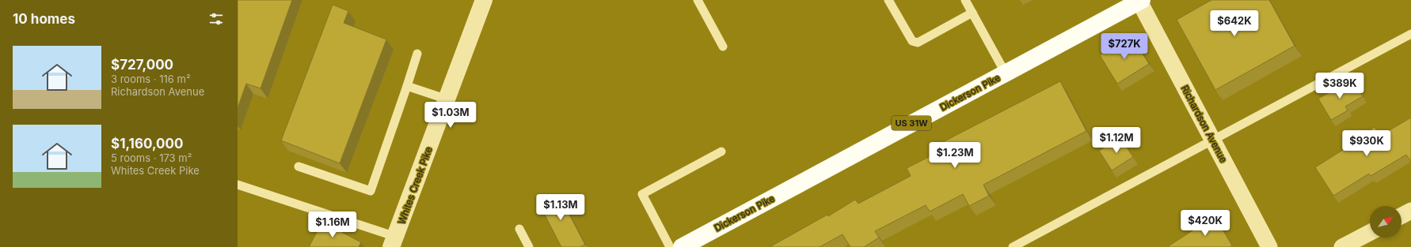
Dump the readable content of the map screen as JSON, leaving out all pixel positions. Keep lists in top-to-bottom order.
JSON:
{
  "streets": {
    "main road": ["Dickerson Pike", "US 31W"],
    "street": ["Richardson Avenue", "Whites Creek Pike"]
  },
  "crossings": [
    ["Dickerson Pike", "Richardson Avenue"]
  ],
  "north": "top right",
  "page": {
    "heading": "10 homes",
    "price": [
      "$642K",
      "$727K",
      "$389K",
      "$1.03M",
      "$1.12M",
      "$930K",
      "$1.23M",
      "$1.13M",
      "$420K",
      "$1.16M"
    ],
    "list": [
      {
        "name": "$727,000",
        "note": "3 rooms · 116 m² · Richardson Avenue"
      },
      {
        "name": "$1,160,000",
        "note": "5 rooms · 173 m² · Whites Creek Pike"
      }
    ]
  }
}
